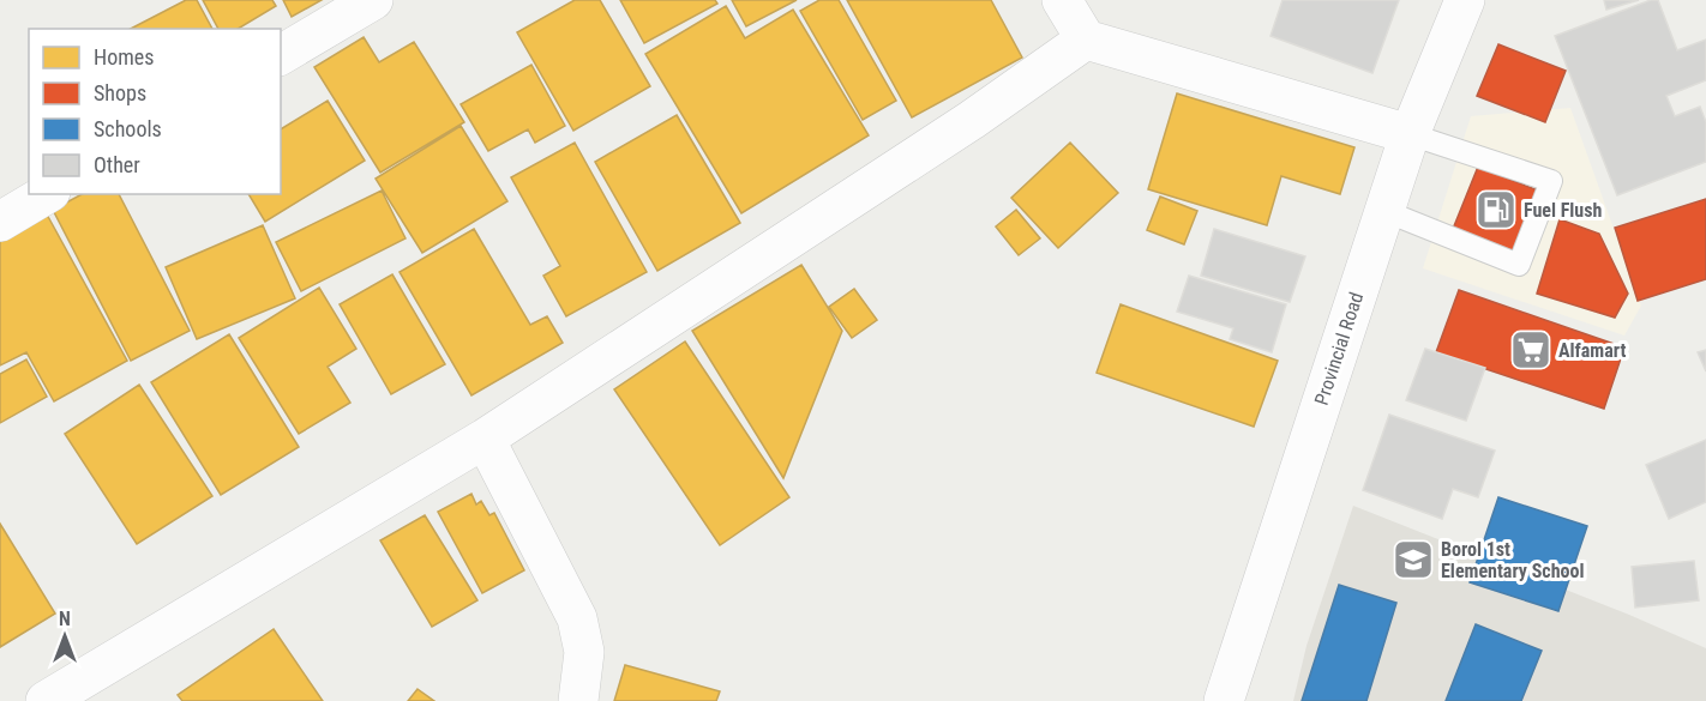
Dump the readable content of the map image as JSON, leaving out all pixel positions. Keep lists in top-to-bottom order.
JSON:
{
  "streets": {
    "street": ["Provincial Road"]
  },
  "places": {
    "fuel station": ["Fuel Flush"],
    "supermarket": ["Alfamart"],
    "school or university": ["Borol 1st Elementary School"]
  },
  "legend": [
    "Homes",
    "Shops",
    "Schools",
    "Other"
  ],
  "north": "top"
}
